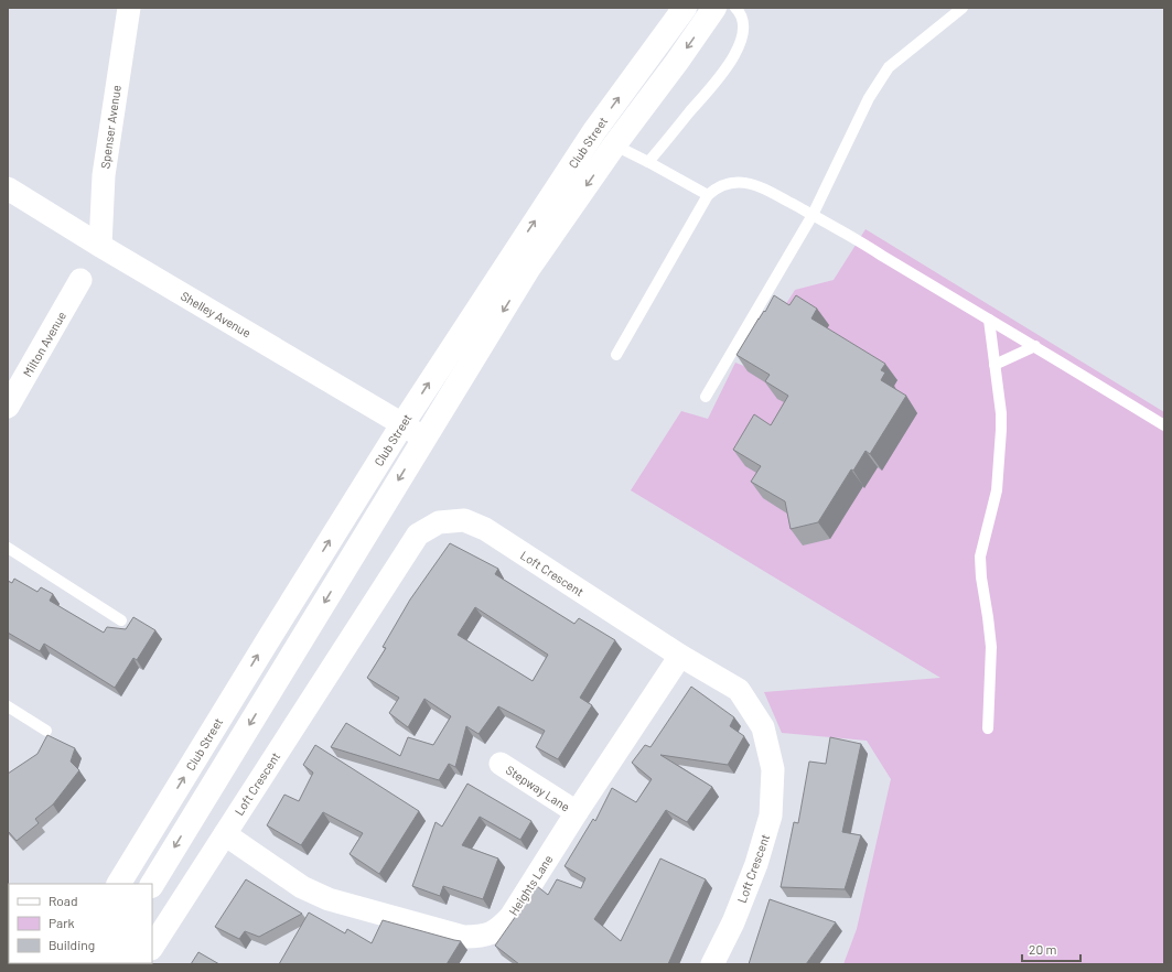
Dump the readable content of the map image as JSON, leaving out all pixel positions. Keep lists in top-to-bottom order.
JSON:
{
  "streets": {
    "main road": ["Club Street"],
    "street": [
      "Spenser Avenue",
      "Shelley Avenue",
      "Milton Avenue",
      "Loft Crescent",
      "Stepway Lane",
      "Heights Lane"
    ]
  },
  "crossings": [
    ["Spenser Avenue", "Shelley Avenue"],
    ["Club Street", "Shelley Avenue"],
    ["Loft Crescent", "Heights Lane"],
    ["Stepway Lane", "Heights Lane"]
  ],
  "legend": ["Road", "Park", "Building"],
  "scale_bar": "20 m"
}
